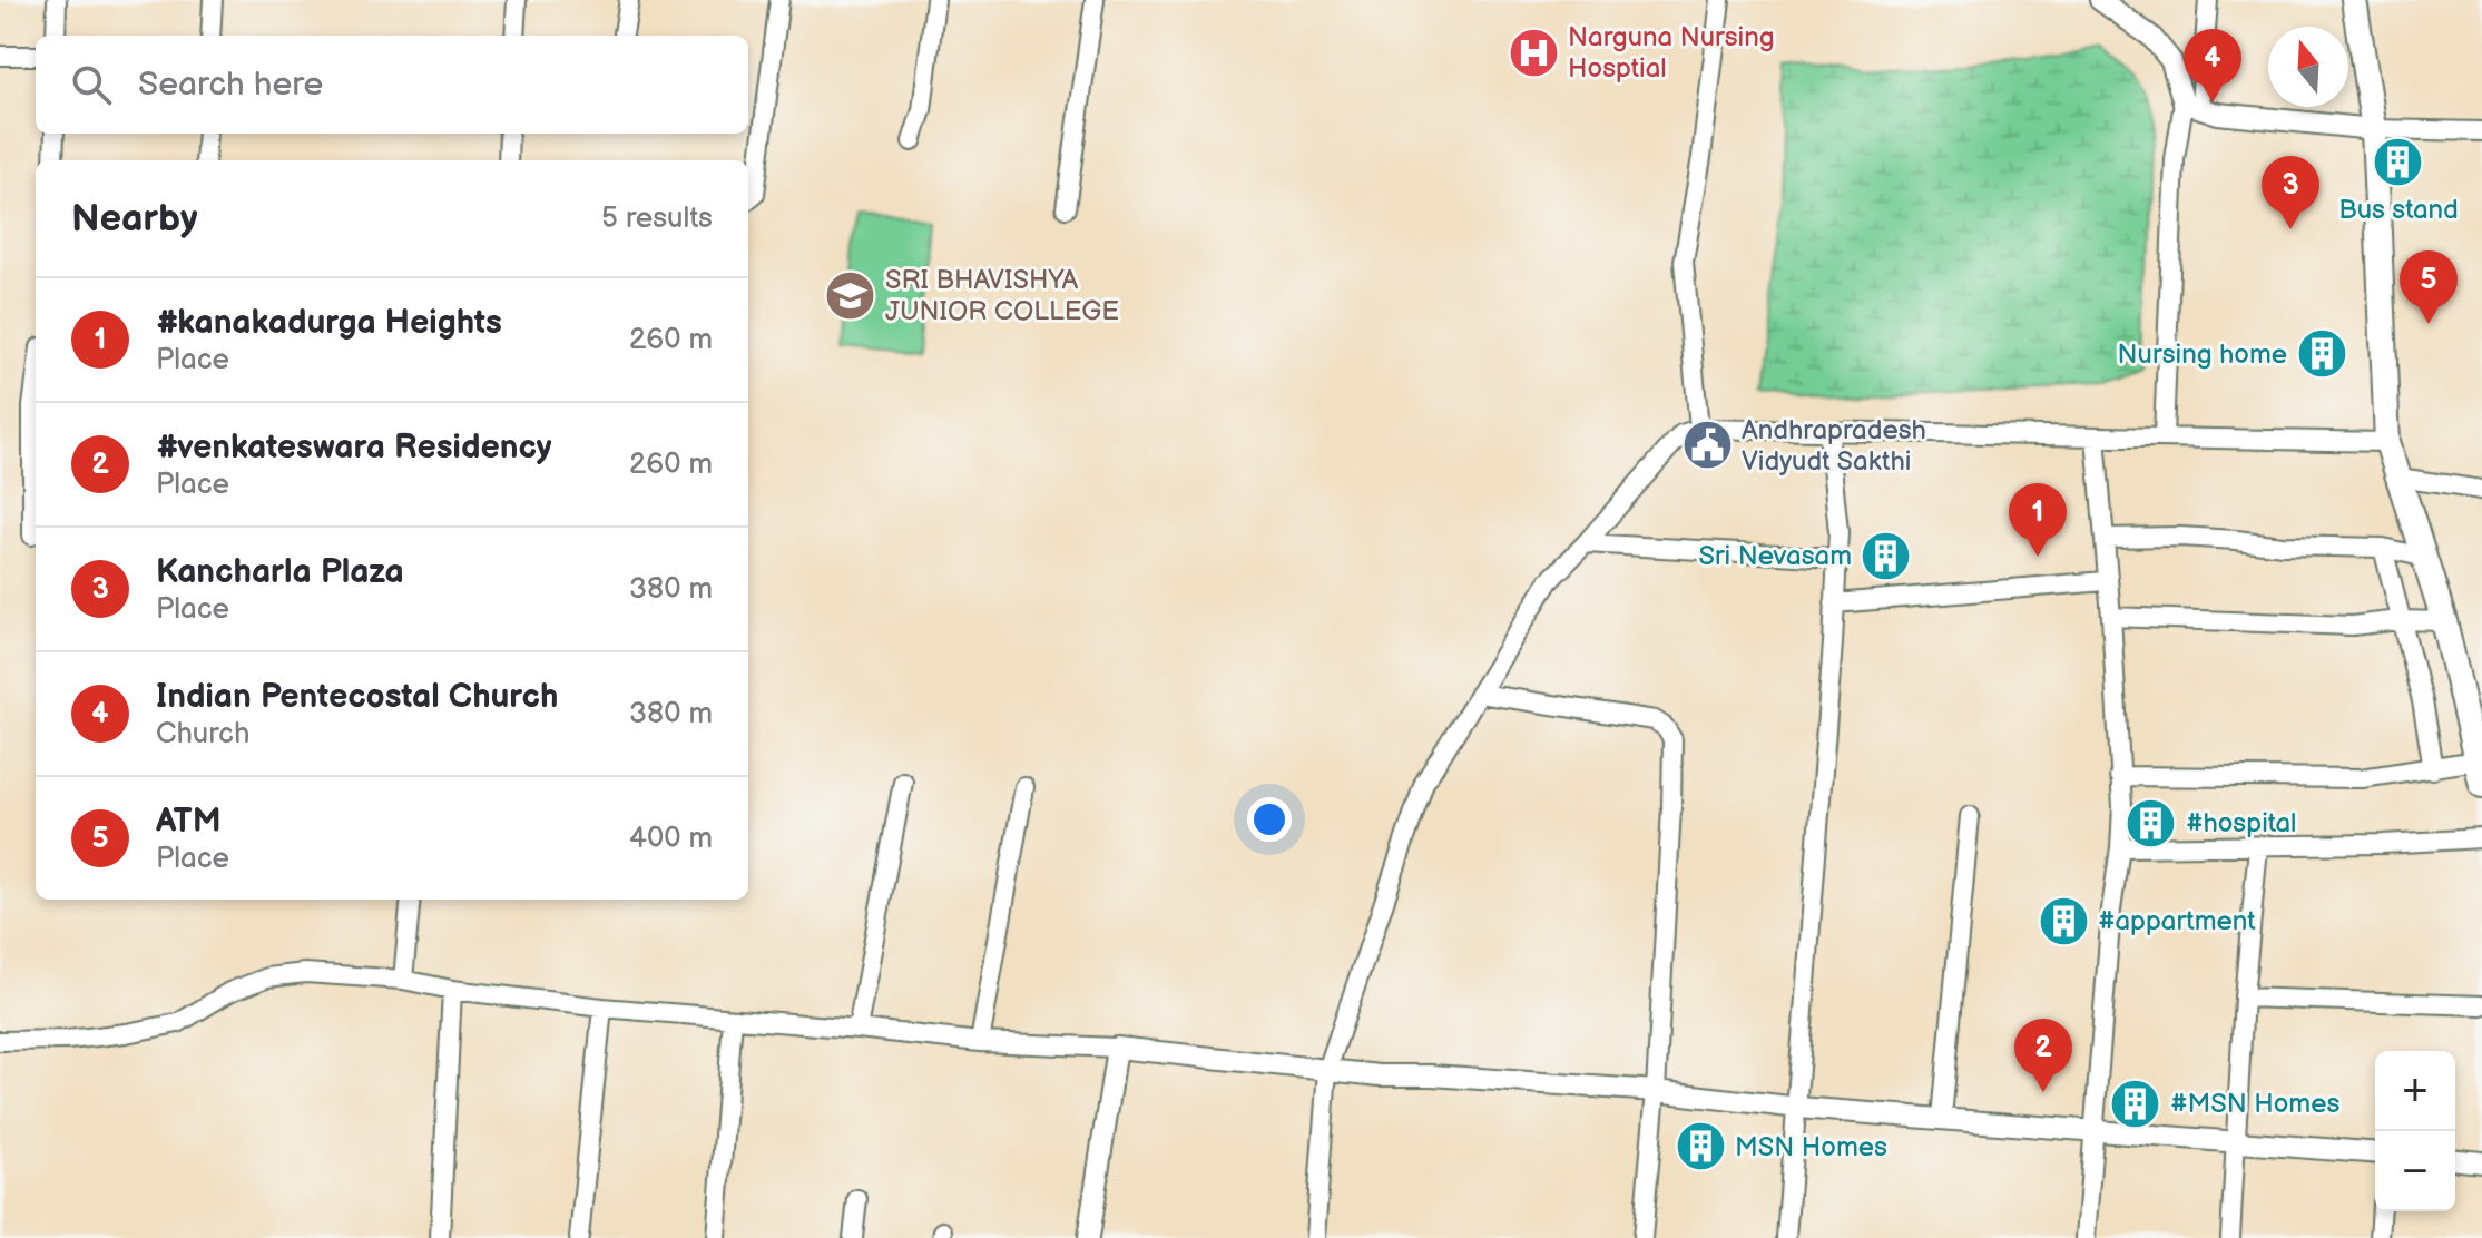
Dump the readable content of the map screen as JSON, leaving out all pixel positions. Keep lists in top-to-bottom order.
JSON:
{
  "places": {
    "hospital": ["Narguna Nursing Hosptial"],
    "building": [
      "Bus stand",
      "Nursing home",
      "Sri Nevasam",
      "#hospital",
      "#appartment",
      "#MSN Homes",
      "MSN Homes"
    ],
    "school or university": ["SRI BHAVISHYA JUNIOR COLLEGE"],
    "public building": ["Andhrapradesh Vidyudt Sakthi"]
  },
  "north": "top",
  "page": {
    "pins": [
      "4",
      "3",
      "5",
      "1",
      "2"
    ],
    "search": "Search here",
    "heading": ["Nearby", "5 results"],
    "list": [
      {
        "mark": "1",
        "name": "#kanakadurga Heights",
        "note": "Place",
        "value": "260 m"
      },
      {
        "mark": "2",
        "name": "#venkateswara Residency",
        "note": "Place",
        "value": "260 m"
      },
      {
        "mark": "3",
        "name": "Kancharla Plaza",
        "note": "Place",
        "value": "380 m"
      },
      {
        "mark": "4",
        "name": "Indian Pentecostal Church",
        "note": "Church",
        "value": "380 m"
      },
      {
        "mark": "5",
        "name": "ATM",
        "note": "Place",
        "value": "400 m"
      }
    ],
    "map_buttons": ["+", "−"]
  }
}
